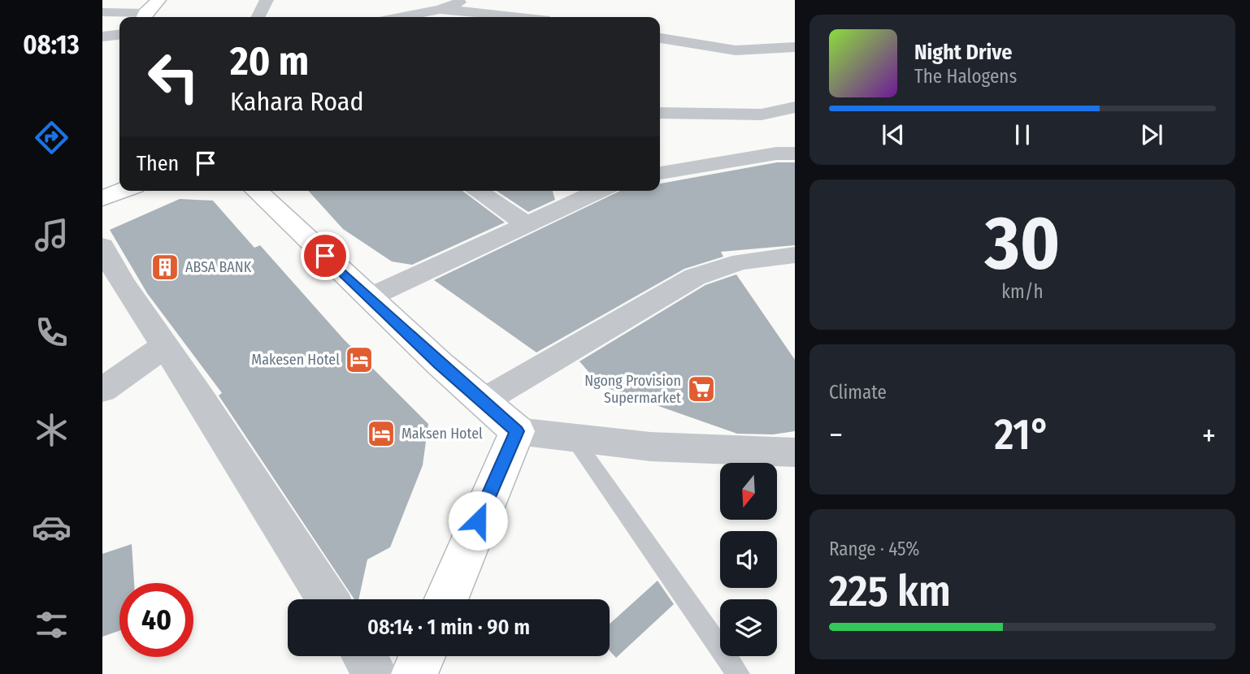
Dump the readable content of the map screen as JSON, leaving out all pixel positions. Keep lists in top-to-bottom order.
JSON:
{
  "places": {
    "building": ["ABSA BANK"],
    "hotel": ["Makesen Hotel", "Maksen Hotel"],
    "supermarket": ["Ngong Provision Supermarket"]
  },
  "north": "bottom",
  "page": {
    "tabs": "08:13",
    "turn": ["20 m", "Kahara Road"],
    "song": ["Night Drive", "The Halogens"],
    "then": "Then",
    "tile": [
      ["30", "km/h"],
      "Climate",
      ["Range · 45%", "225 km"]
    ],
    "heat": ["−", "21°", "+"],
    "limit": "40",
    "trip": "08:14 · 1 min · 90 m"
  }
}
